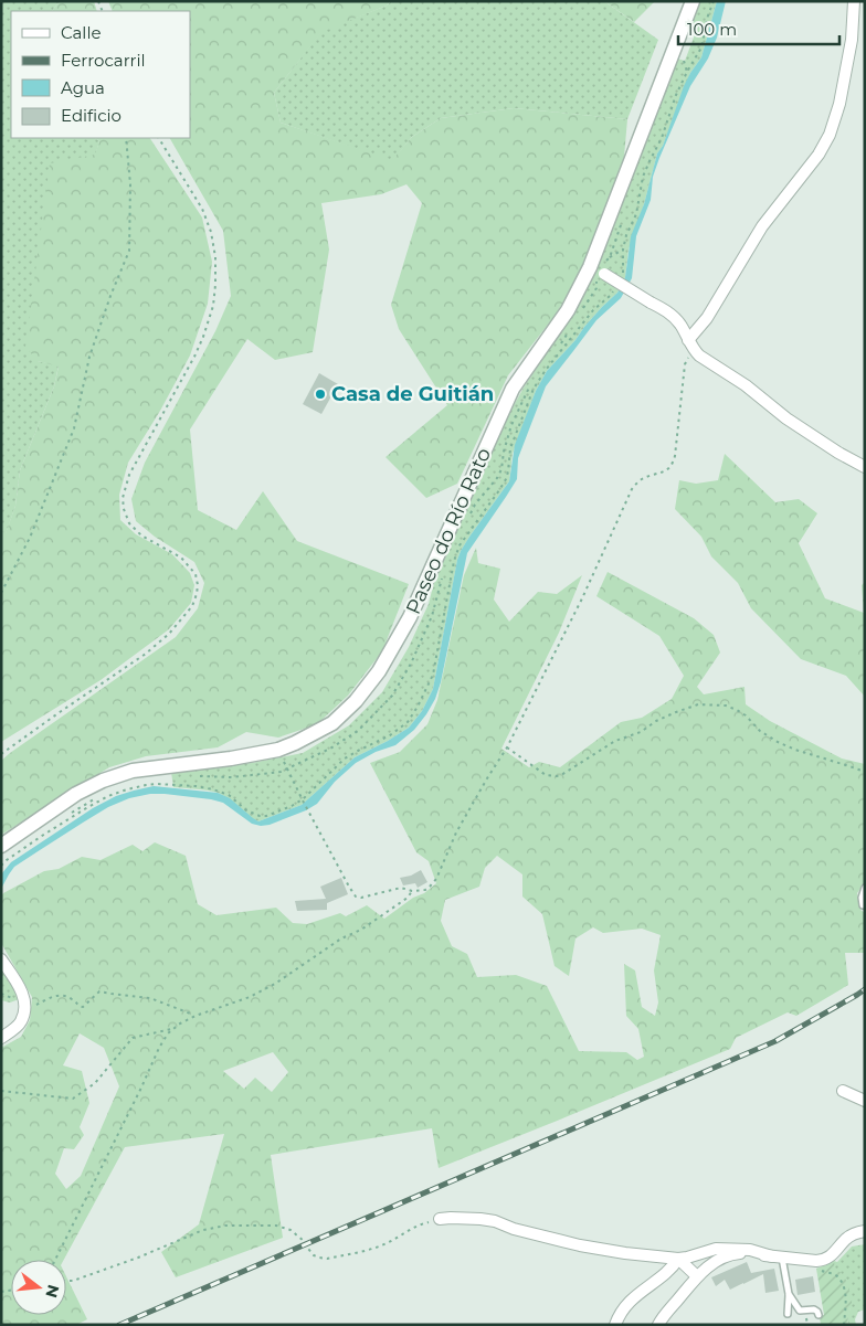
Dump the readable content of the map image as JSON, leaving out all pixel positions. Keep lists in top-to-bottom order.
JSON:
{
  "streets": {
    "street": ["Paseo do Río Rato"]
  },
  "places": ["Casa de Guitián"],
  "legend": [
    "Calle",
    "Ferrocarril",
    "Agua",
    "Edificio"
  ],
  "scale_bar": "100 m",
  "north": "right"
}
